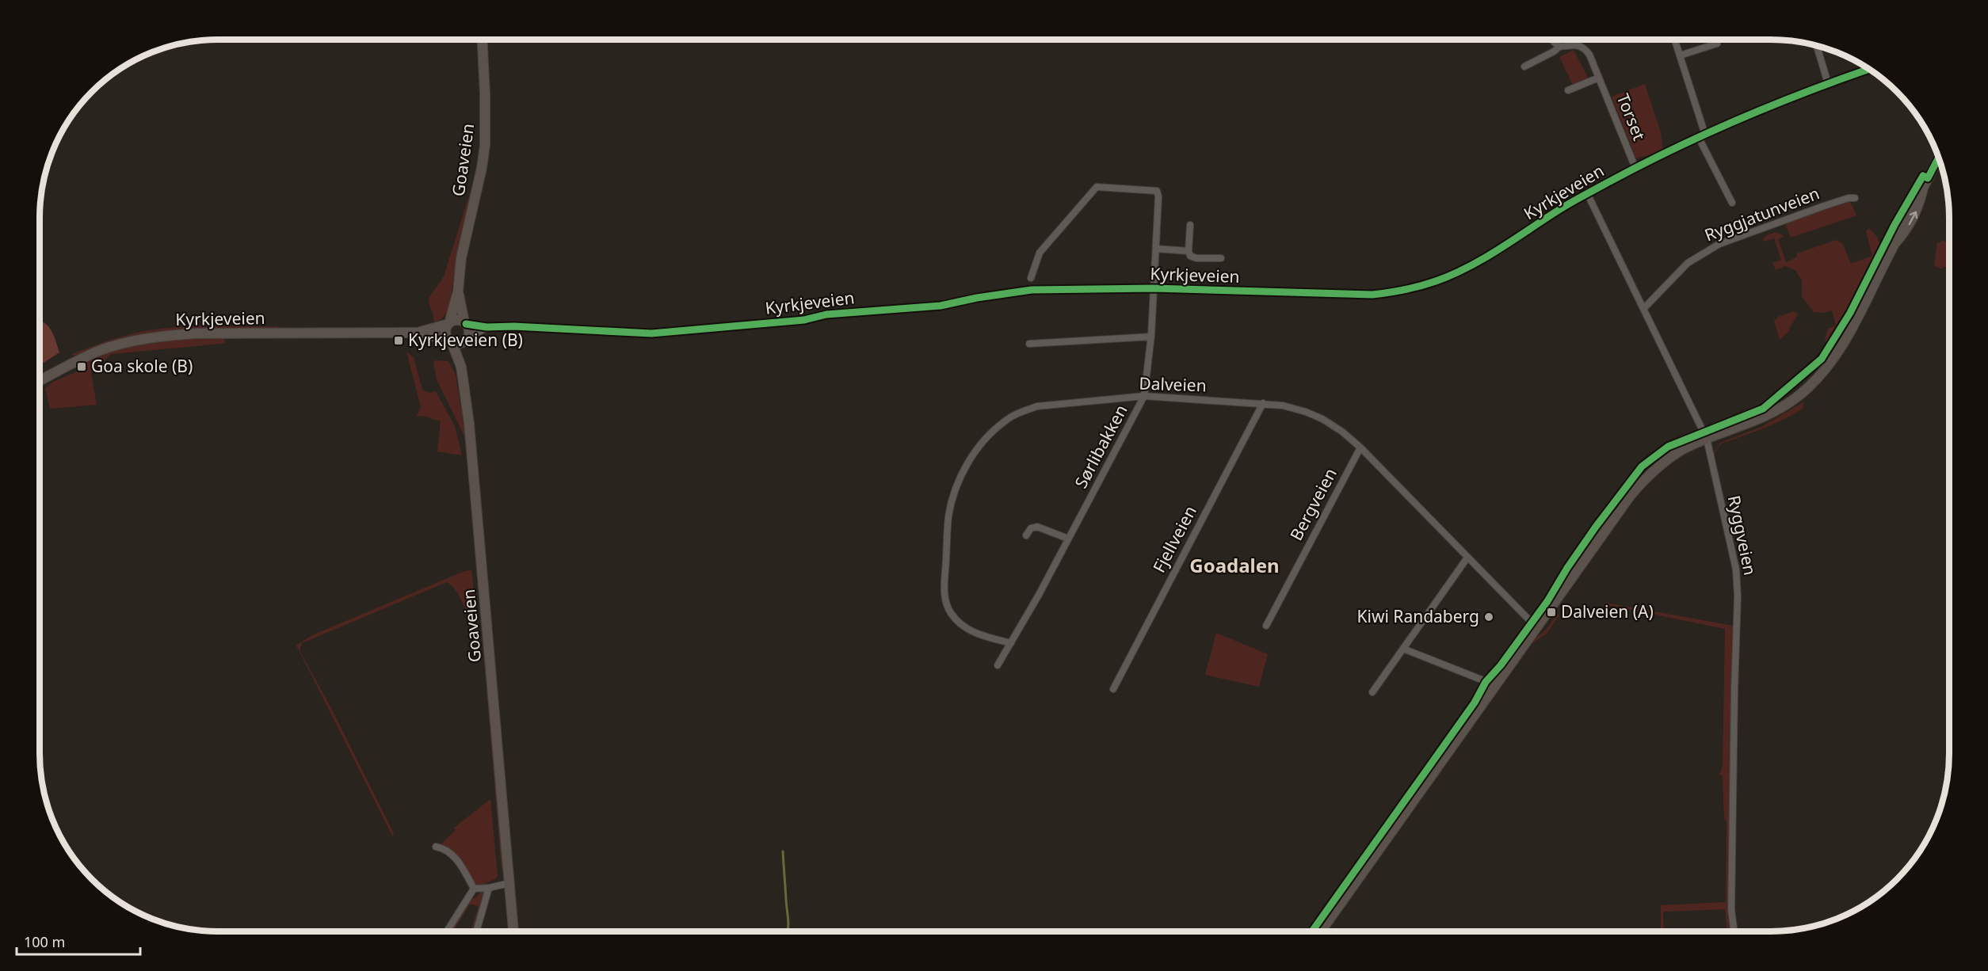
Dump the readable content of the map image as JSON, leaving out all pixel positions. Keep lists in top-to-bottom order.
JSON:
{
  "streets": {
    "main road": ["Goaveien", "Kyrkjeveien"],
    "street": [
      "Torset",
      "Ryggjatunveien",
      "Dalveien",
      "Sørlibakken",
      "Bergveien",
      "Ryggveien",
      "Fjellveien"
    ]
  },
  "crossings": [
    ["Torset", "Kyrkjeveien"],
    ["Goaveien", "Kyrkjeveien"],
    ["Kyrkjeveien", "Sørlibakken"],
    ["Kyrkjeveien", "Ryggveien"],
    ["Ryggjatunveien", "Ryggveien"],
    ["Dalveien", "Sørlibakken"],
    ["Dalveien", "Bergveien"],
    ["Dalveien", "Fjellveien"]
  ],
  "districts": ["Goadalen"],
  "places": {
    "transit": ["Kyrkjeveien (B)", "Goa skole (B)", "Dalveien (A)"],
    "other": ["Kiwi Randaberg"]
  },
  "scale_bar": "100 m"
}
